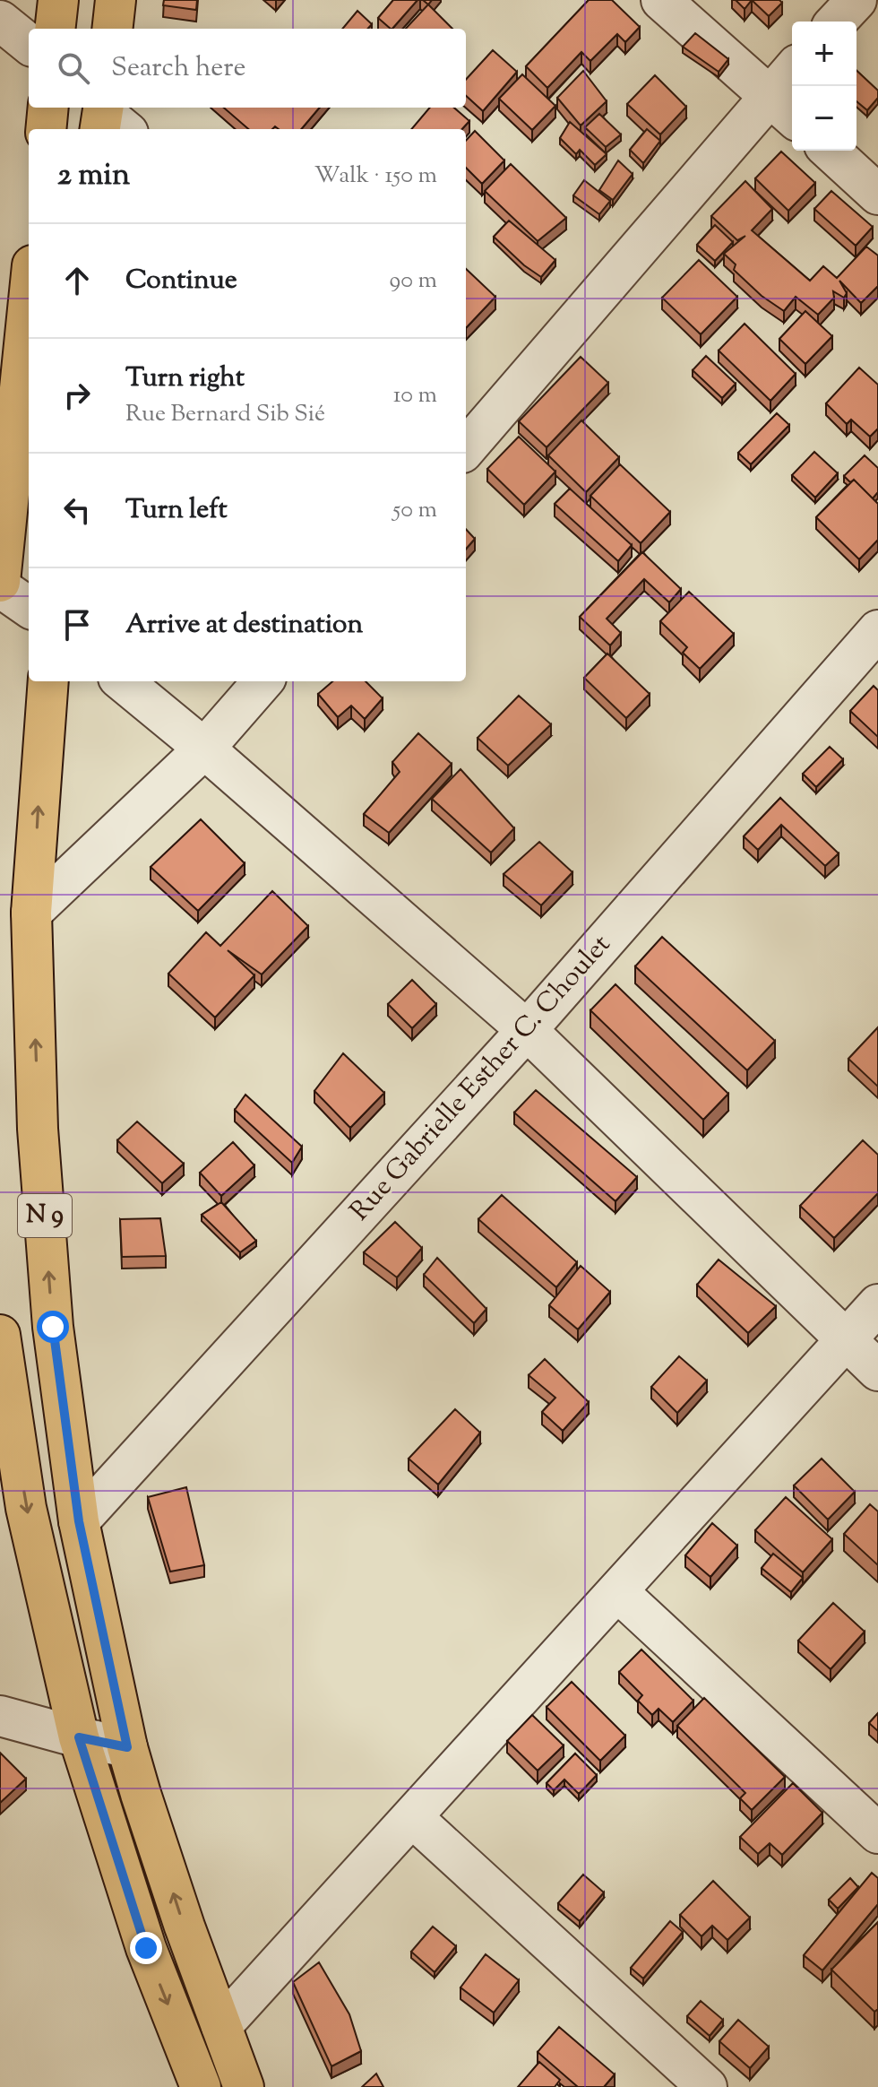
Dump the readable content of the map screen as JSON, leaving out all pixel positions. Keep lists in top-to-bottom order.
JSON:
{
  "streets": {
    "main road": ["N 9"],
    "street": ["Rue Gabrielle Esther C. Choulet"]
  },
  "crossings": [
    ["Rue Gabrielle Esther C. Choulet", "N 9"]
  ],
  "page": {
    "map_buttons": ["+", "−"],
    "search": "Search here",
    "heading": ["2 min", "Walk · 150 m"],
    "list": [
      ["Continue", "90 m"],
      ["Turn right", "Rue Bernard Sib Sié", "10 m"],
      ["Turn left", "50 m"],
      "Arrive at destination"
    ]
  }
}
